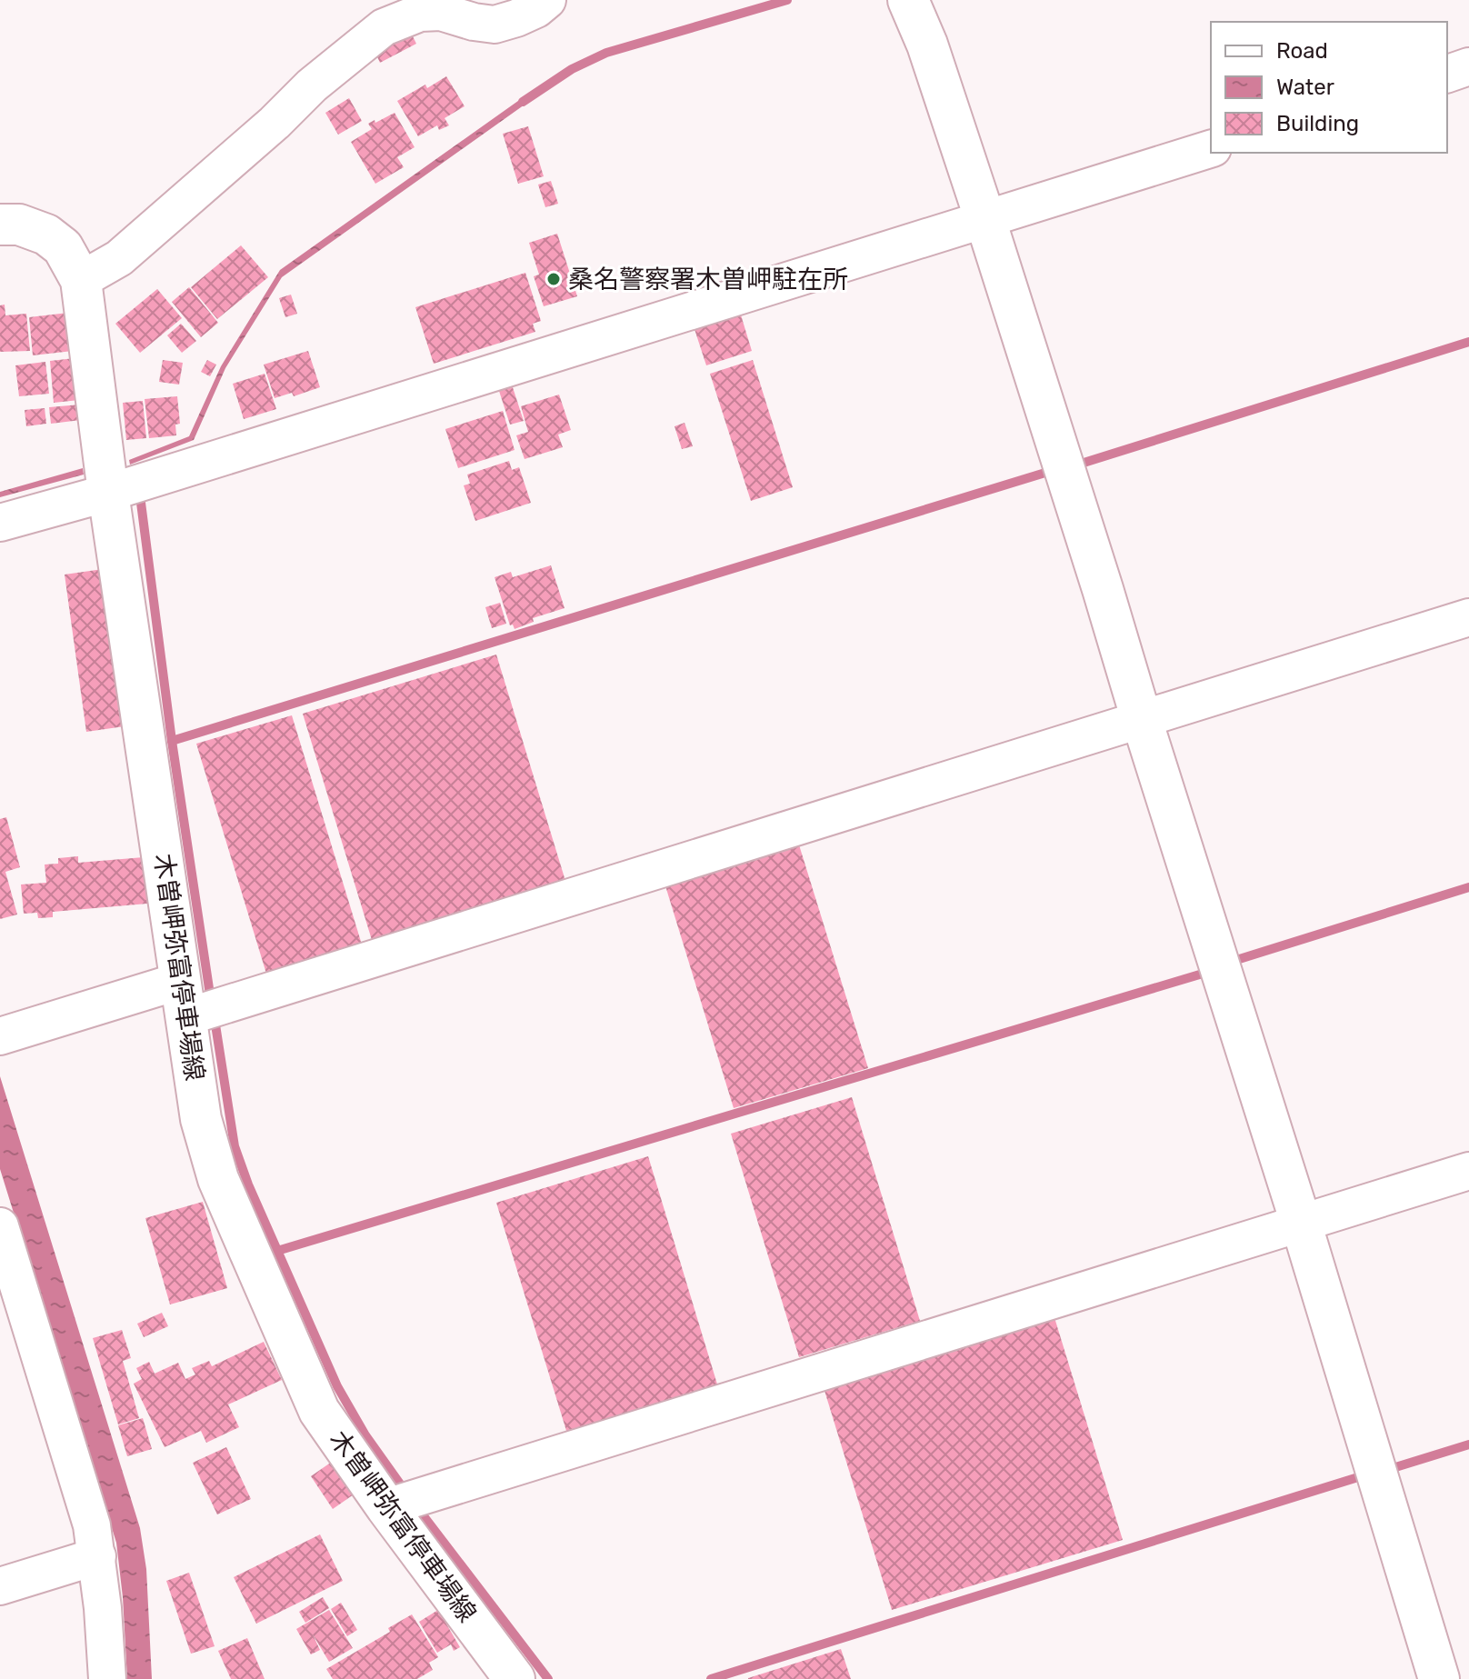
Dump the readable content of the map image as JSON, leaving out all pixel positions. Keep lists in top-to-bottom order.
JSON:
{
  "streets": {
    "street": ["木曽岬弥富停車場線"]
  },
  "places": ["桑名警察署木曽岬駐在所"],
  "legend": ["Road", "Water", "Building"]
}
